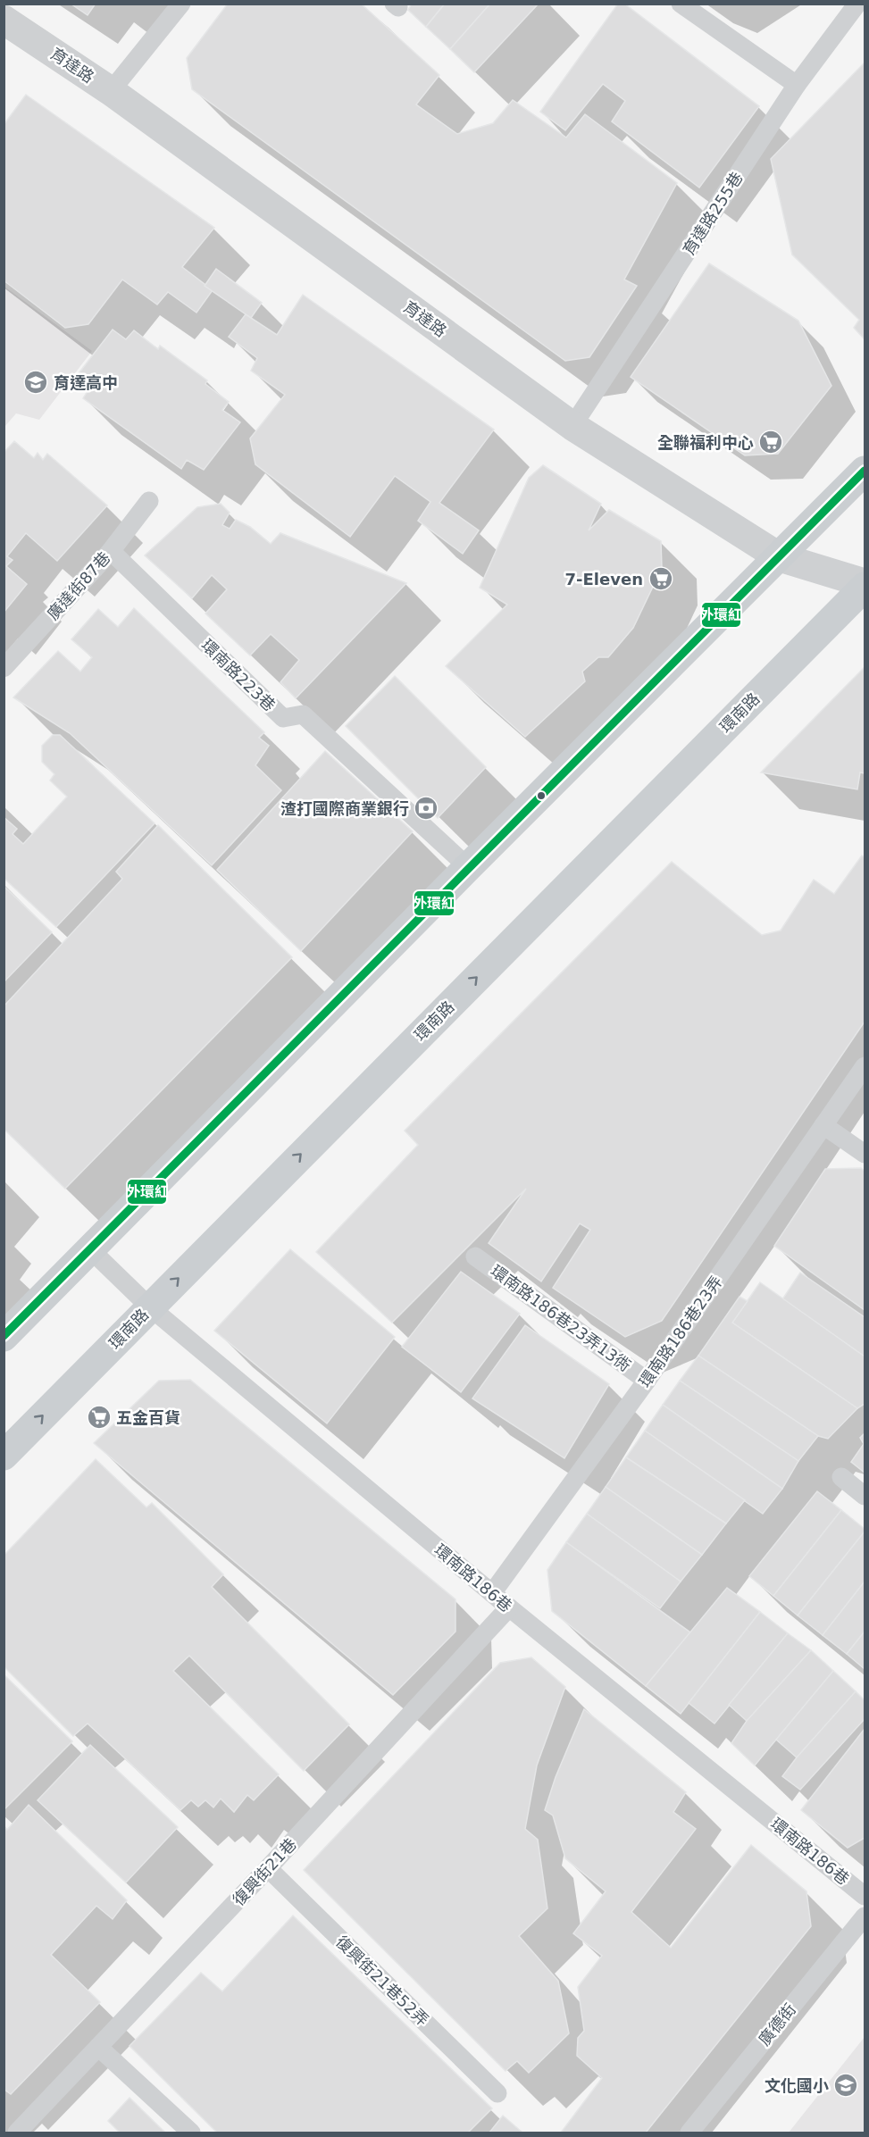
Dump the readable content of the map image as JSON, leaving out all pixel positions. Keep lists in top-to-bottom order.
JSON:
{
  "streets": {
    "main road": ["環南路"],
    "street": ["育達路"],
    "lane": [
      "育達路255巷",
      "廣達街87巷",
      "環南路223巷",
      "環南路186巷23弄13衖",
      "環南路186巷23弄",
      "環南路186巷",
      "復興街21巷",
      "復興街21巷52弄",
      "廣德街"
    ]
  },
  "crossings": [
    ["育達路", "育達路255巷"],
    ["育達路", "環南路"],
    ["廣達街87巷", "環南路223巷"],
    ["環南路", "環南路186巷"],
    ["環南路186巷23弄13衖", "環南路186巷23弄"],
    ["環南路186巷23弄", "環南路186巷"],
    ["環南路186巷", "復興街21巷"],
    ["復興街21巷", "復興街21巷52弄"]
  ],
  "places": {
    "school or university": ["育達高中", "文化國小"],
    "supermarket": ["全聯福利中心", "7-Eleven", "五金百貨"],
    "bank": ["渣打國際商業銀行"]
  },
  "lines": ["transit line 外環紅"]
}
